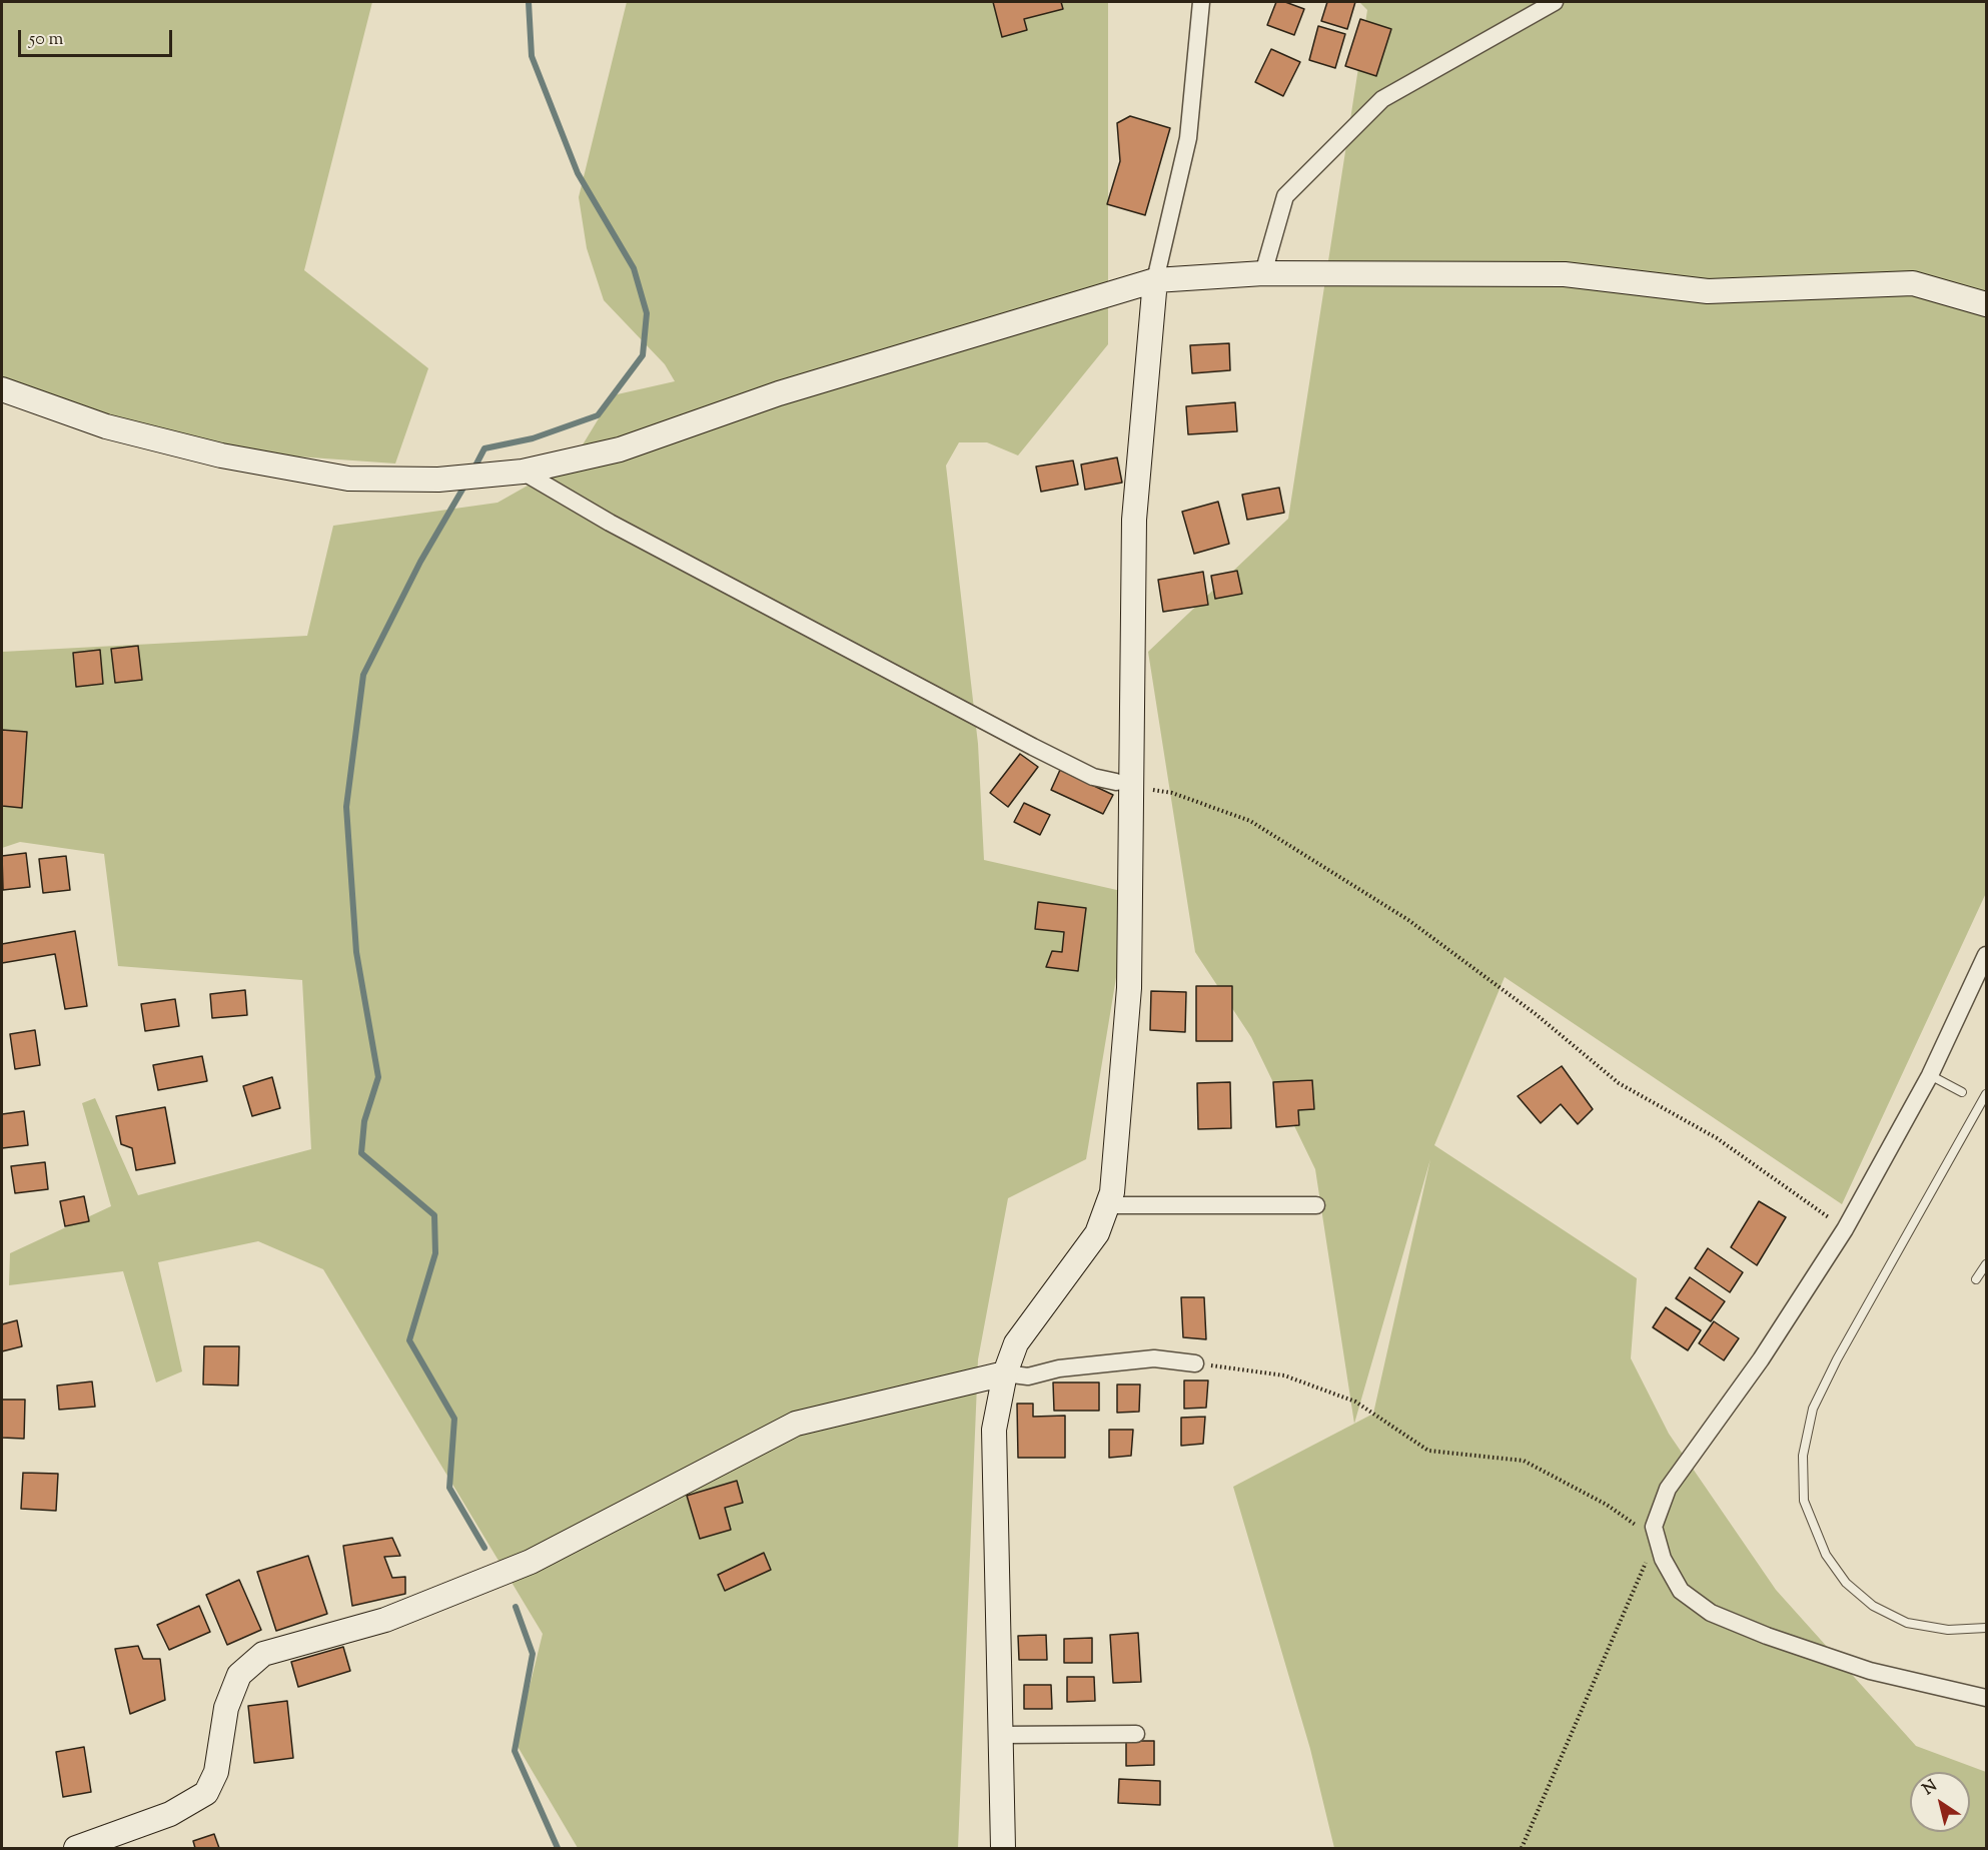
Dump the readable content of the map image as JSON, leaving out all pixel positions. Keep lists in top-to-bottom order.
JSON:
{
  "scale_bar": "50 m",
  "north": "top left"
}
